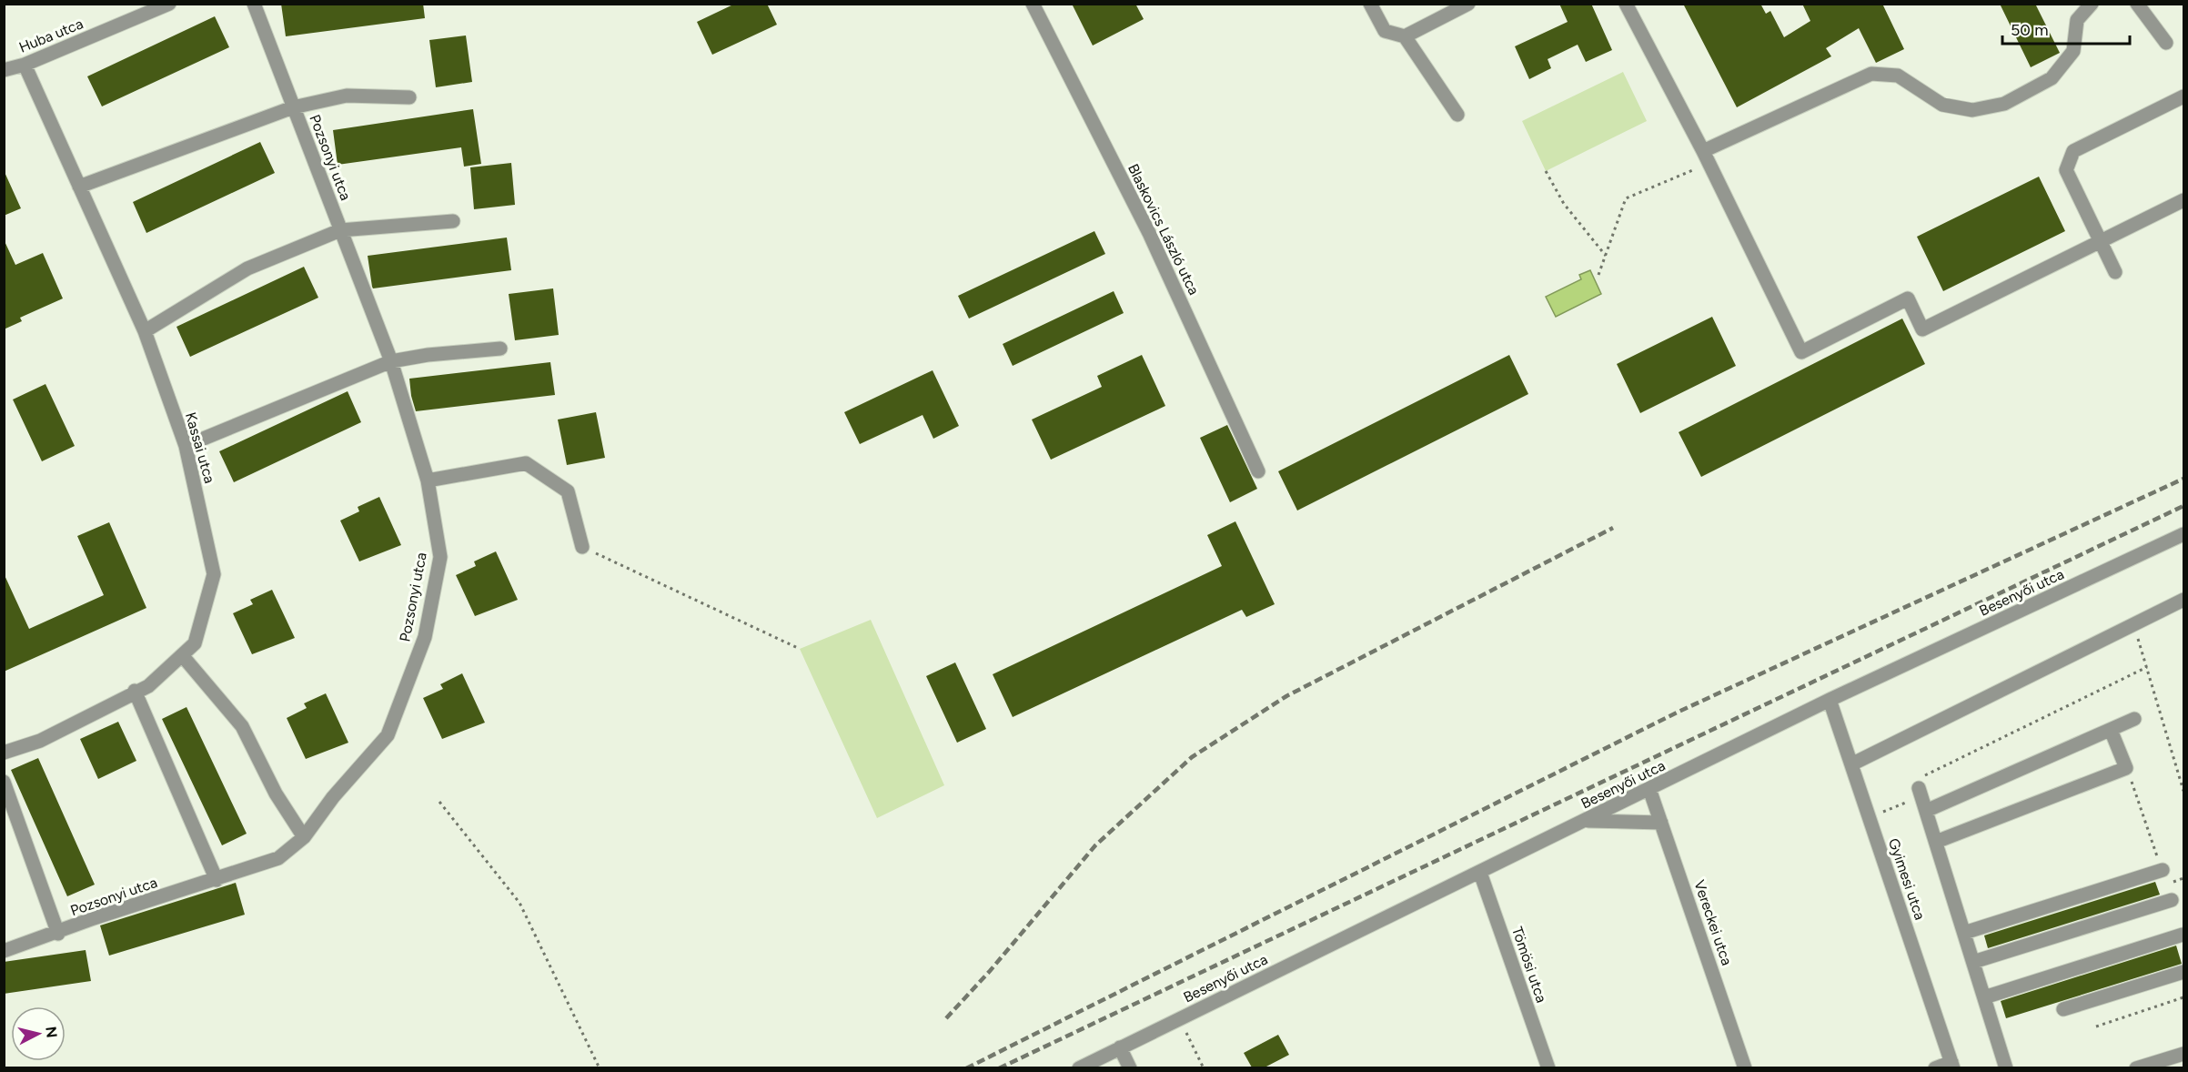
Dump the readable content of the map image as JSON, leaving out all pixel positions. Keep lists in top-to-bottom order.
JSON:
{
  "streets": {
    "street": [
      "Huba utca",
      "Pozsonyi utca",
      "Blaskovics László utca",
      "Kassai utca",
      "Besenyői utca",
      "Gyimesi utca",
      "Vereckei utca",
      "Tömösi utca"
    ]
  },
  "crossings": [
    ["Huba utca", "Kassai utca"],
    ["Besenyői utca", "Gyimesi utca"],
    ["Besenyői utca", "Vereckei utca"],
    ["Besenyői utca", "Tömösi utca"]
  ],
  "scale_bar": "50 m",
  "north": "right"
}
